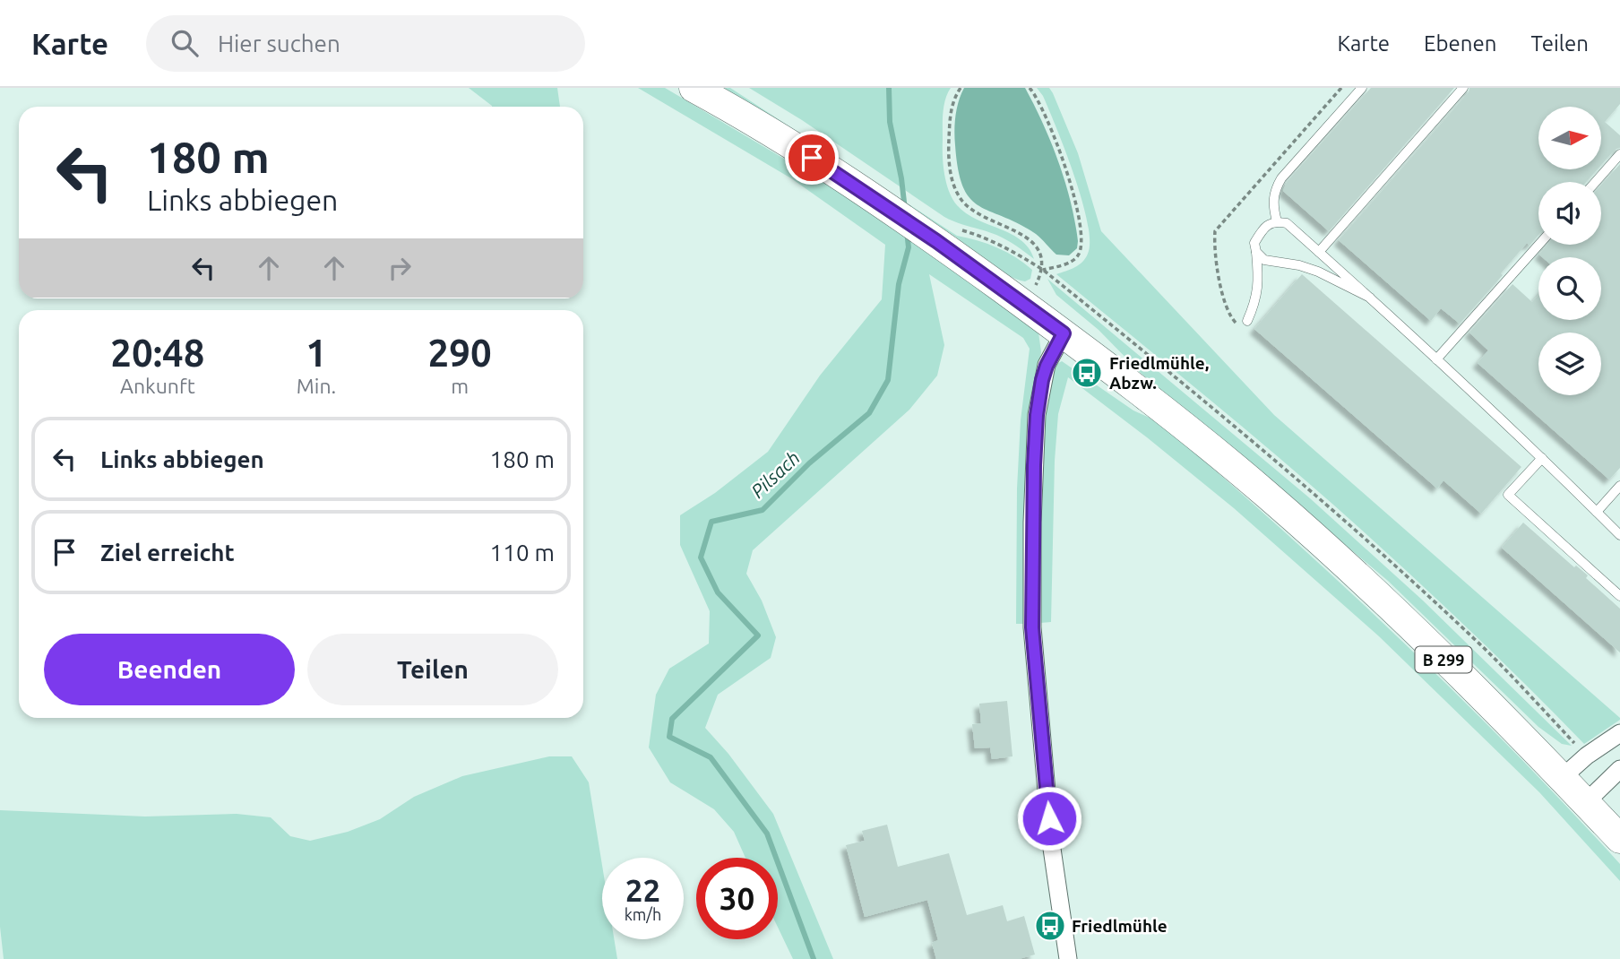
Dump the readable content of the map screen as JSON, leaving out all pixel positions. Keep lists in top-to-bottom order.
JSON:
{
  "streets": {
    "main road": ["B 299"]
  },
  "water": ["Pilsach"],
  "places": {
    "bus stop": ["Friedlmühle, Abzw.", "Friedlmühle"]
  },
  "north": "right",
  "page": {
    "header": "Karte",
    "search": "Hier suchen",
    "nav": ["Karte", "Ebenen", "Teilen"],
    "turn": ["180 m", "Links abbiegen"],
    "eta": [
      "20:48",
      "Ankunft",
      "1",
      "Min.",
      "290",
      "m"
    ],
    "list": [
      {
        "name": "Links abbiegen",
        "value": "180 m"
      },
      {
        "name": "Ziel erreicht",
        "value": "110 m"
      }
    ],
    "buttons": ["Beenden", "Teilen"],
    "speed": "22 km/h",
    "limit": "30"
  }
}
